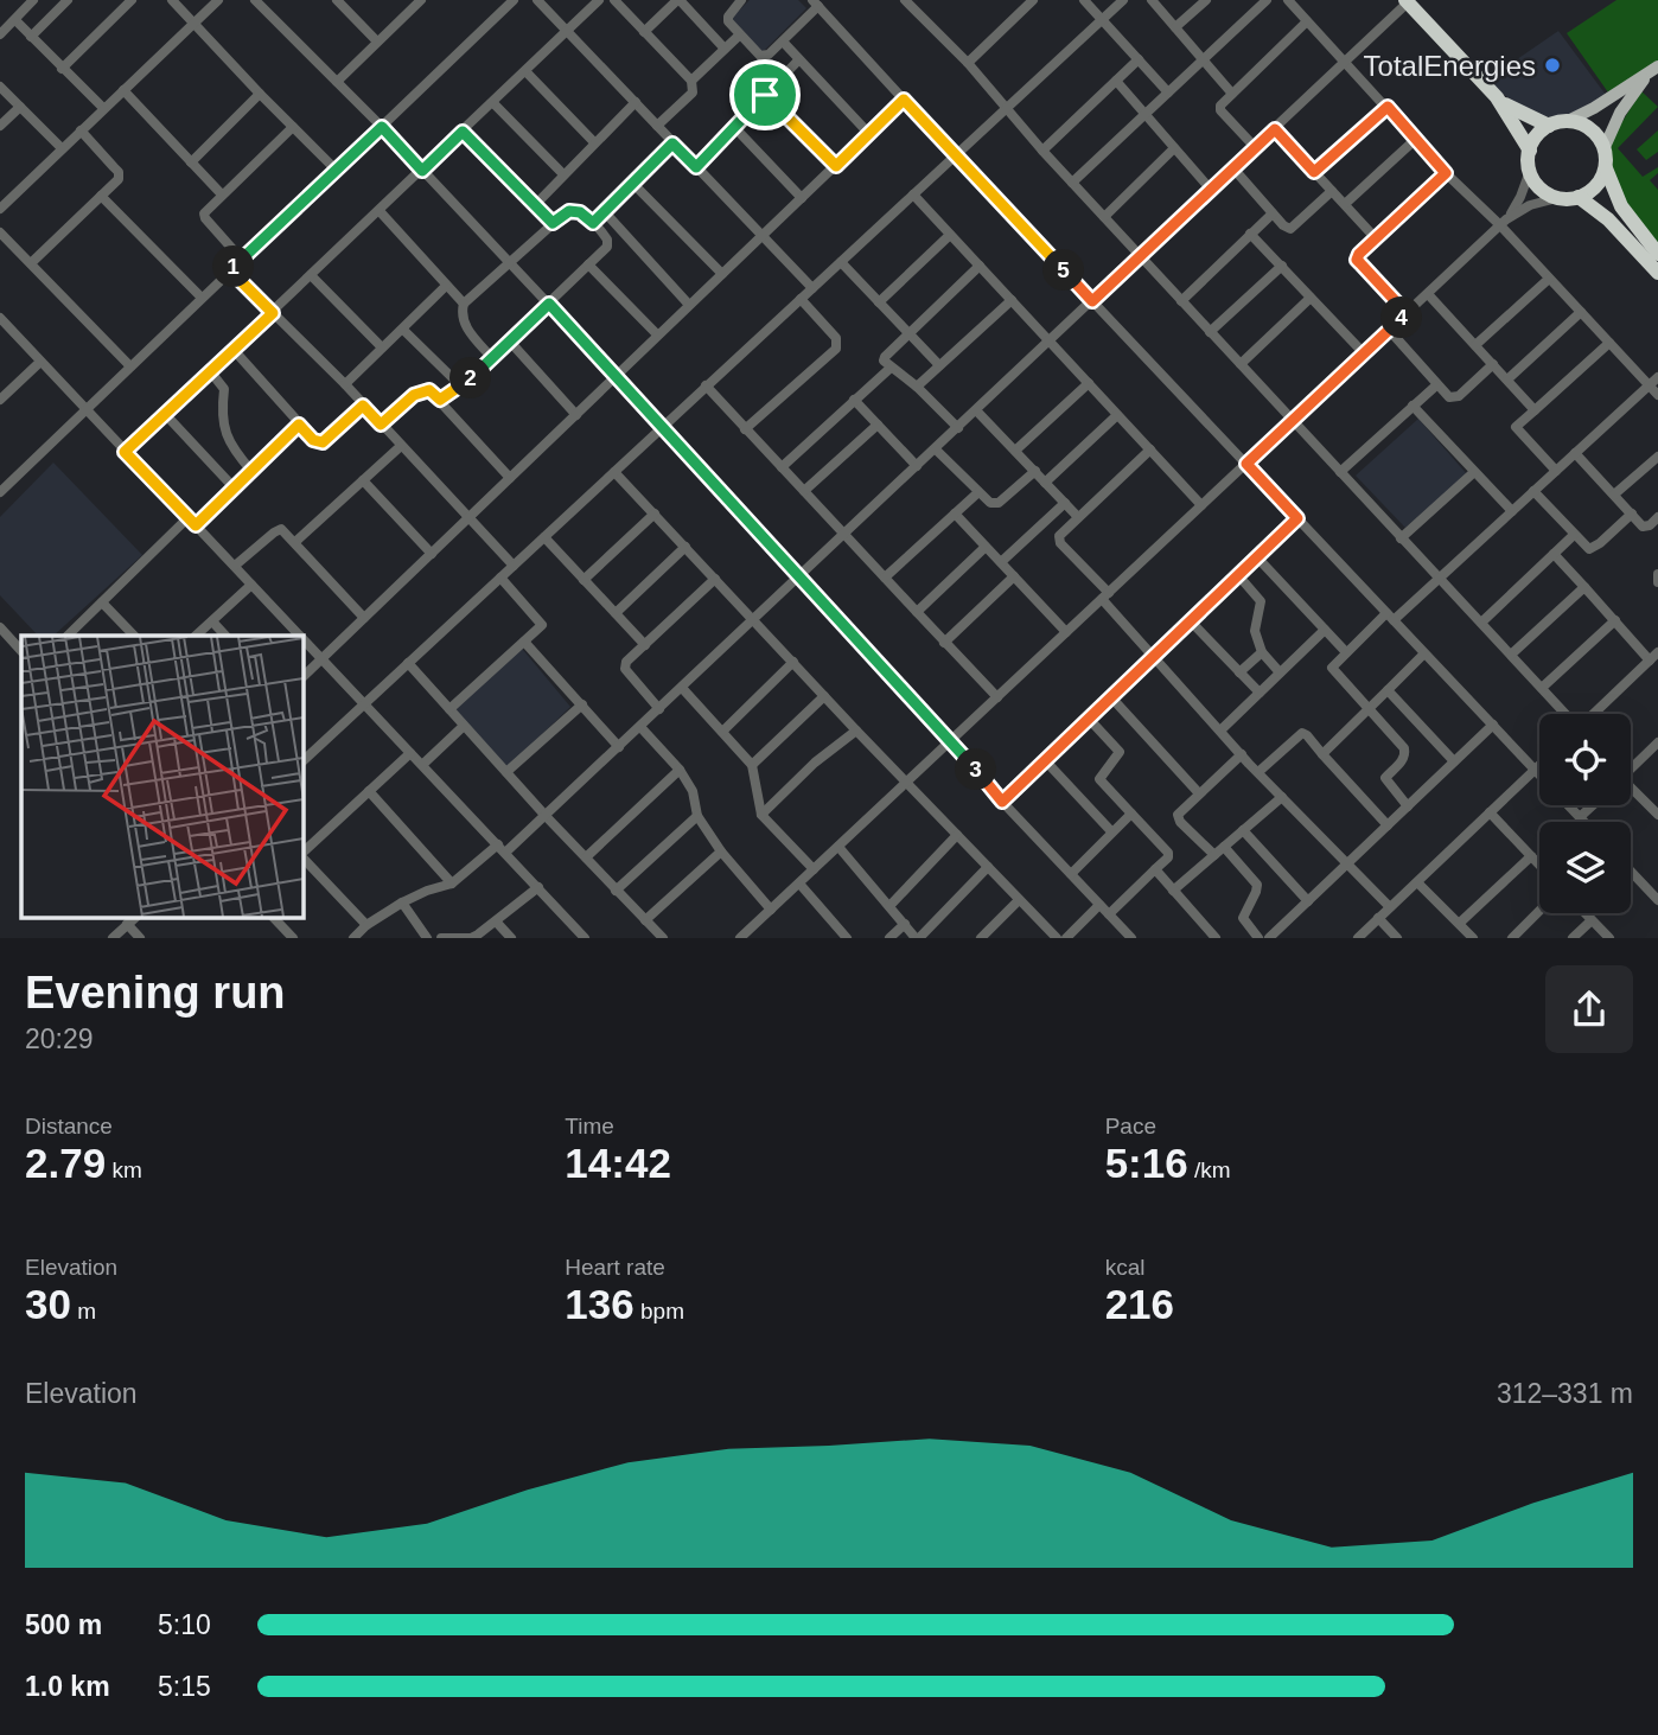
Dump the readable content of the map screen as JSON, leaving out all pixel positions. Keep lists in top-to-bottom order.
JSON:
{
  "places": ["TotalEnergies"],
  "page": {
    "pins": [
      "1",
      "5",
      "4",
      "2",
      "3"
    ],
    "heading": ["Evening run", "20:29"],
    "stats": [
      ["Distance", "2.79 km"],
      ["Time", "14:42"],
      ["Pace", "5:16 /km"],
      ["Elevation", "30 m"],
      ["Heart rate", "136 bpm"],
      ["kcal", "216"]
    ],
    "chart": ["Elevation", "312–331 m"],
    "list": [
      {
        "name": "500 m",
        "note": "5:10"
      },
      {
        "name": "1.0 km",
        "note": "5:15"
      }
    ]
  }
}
